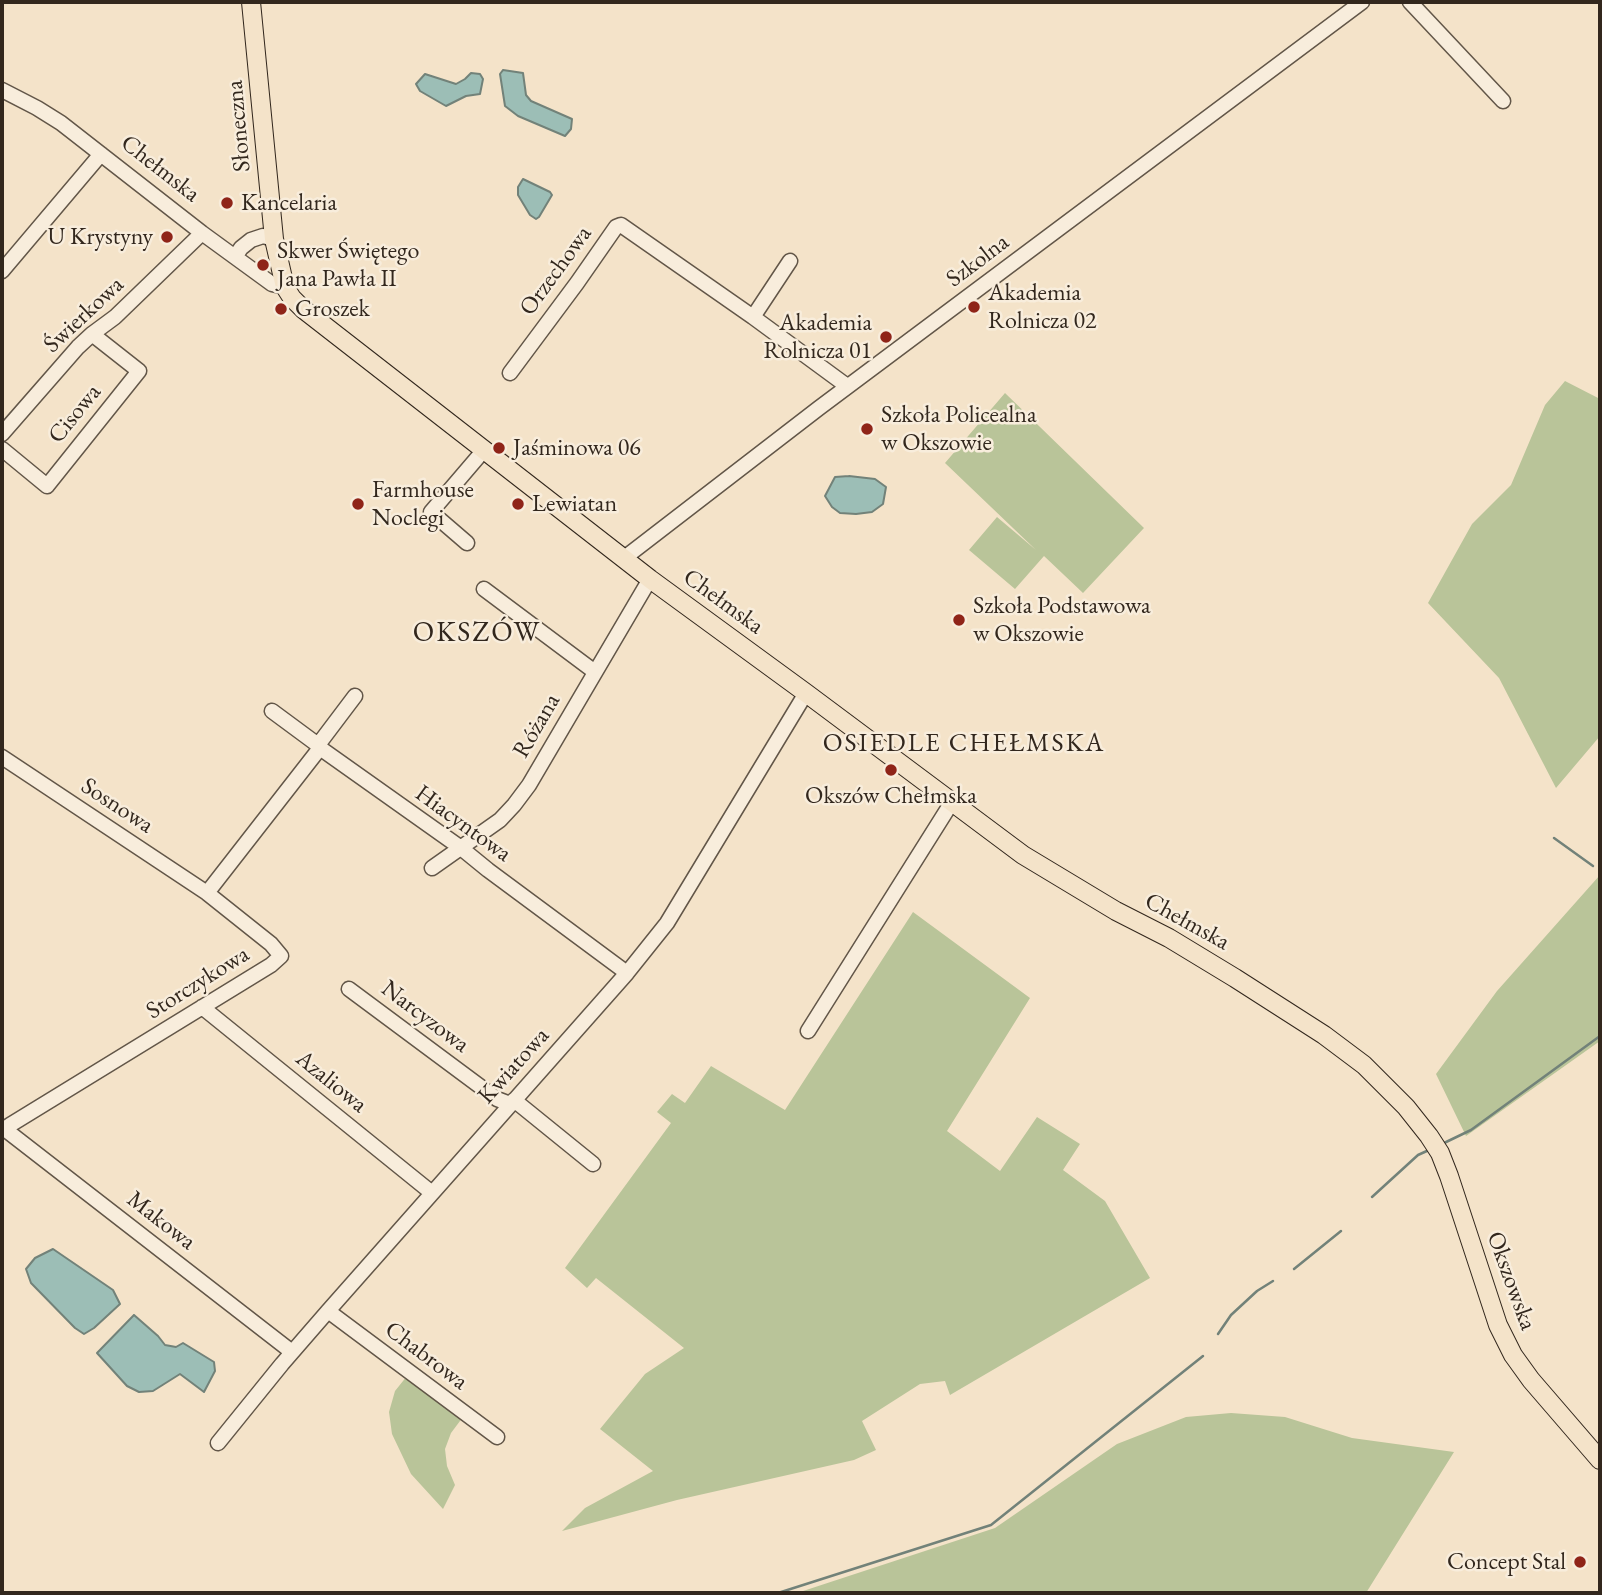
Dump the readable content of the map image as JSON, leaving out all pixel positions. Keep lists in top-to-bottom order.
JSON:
{
  "streets": {
    "main road": ["Słoneczna", "Chełmska", "Okszowska"],
    "street": [
      "Szkolna",
      "Orzechowa",
      "Świerkowa",
      "Cisowa",
      "Różana",
      "Sosnowa",
      "Hiacyntowa",
      "Storczykowa",
      "Narcyzowa",
      "Kwiatowa",
      "Azaliowa",
      "Makowa",
      "Chabrowa"
    ]
  },
  "crossings": [
    ["Słoneczna", "Chełmska"],
    ["Chełmska", "Szkolna"],
    ["Chełmska", "Świerkowa"],
    ["Chełmska", "Różana"],
    ["Chełmska", "Kwiatowa"],
    ["Chełmska", "Okszowska"],
    ["Szkolna", "Orzechowa"],
    ["Świerkowa", "Cisowa"],
    ["Różana", "Hiacyntowa"],
    ["Sosnowa", "Storczykowa"],
    ["Hiacyntowa", "Kwiatowa"],
    ["Storczykowa", "Azaliowa"],
    ["Storczykowa", "Makowa"],
    ["Narcyzowa", "Kwiatowa"],
    ["Kwiatowa", "Azaliowa"],
    ["Kwiatowa", "Makowa"],
    ["Kwiatowa", "Chabrowa"]
  ],
  "districts": ["OKSZÓW", "OSIEDLE CHEŁMSKA"],
  "places": [
    "Kancelaria",
    "U Krystyny",
    "Skwer Świętego Jana Pawła II",
    "Akademia Rolnicza 02",
    "Groszek",
    "Akademia Rolnicza 01",
    "Szkoła Policealna w Okszowie",
    "Jaśminowa 06",
    "Farmhouse Noclegi",
    "Lewiatan",
    "Szkoła Podstawowa w Okszowie",
    "Okszów Chełmska",
    "Concept Stal"
  ]
}
